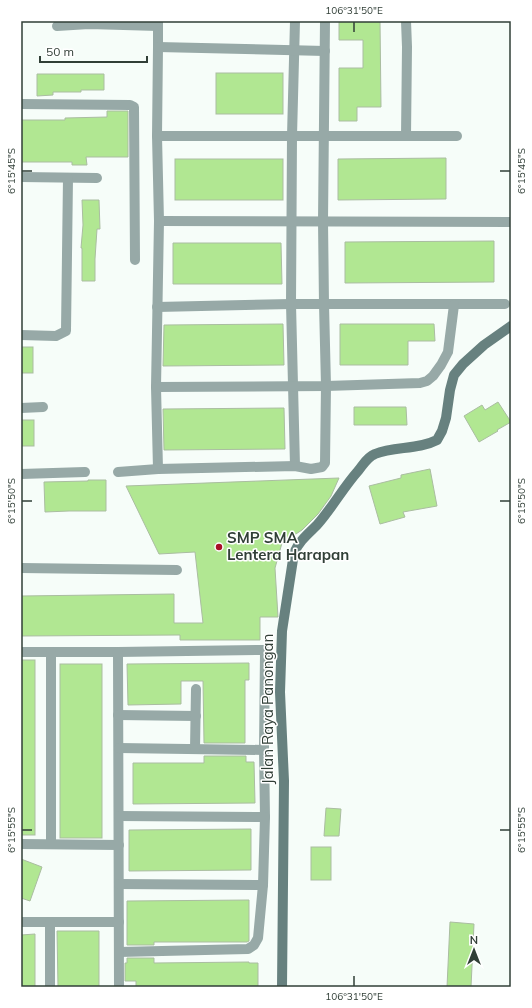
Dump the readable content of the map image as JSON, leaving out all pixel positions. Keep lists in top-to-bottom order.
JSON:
{
  "streets": {
    "street": ["Jalan Raya Panongan"]
  },
  "places": ["SMP SMA Lentera Harapan"],
  "scale_bar": "50 m",
  "north": "top",
  "coordinates": [
    "106°31'50\"E",
    "6°15'45\"S",
    "6°15'50\"S",
    "6°15'55\"S"
  ]
}
